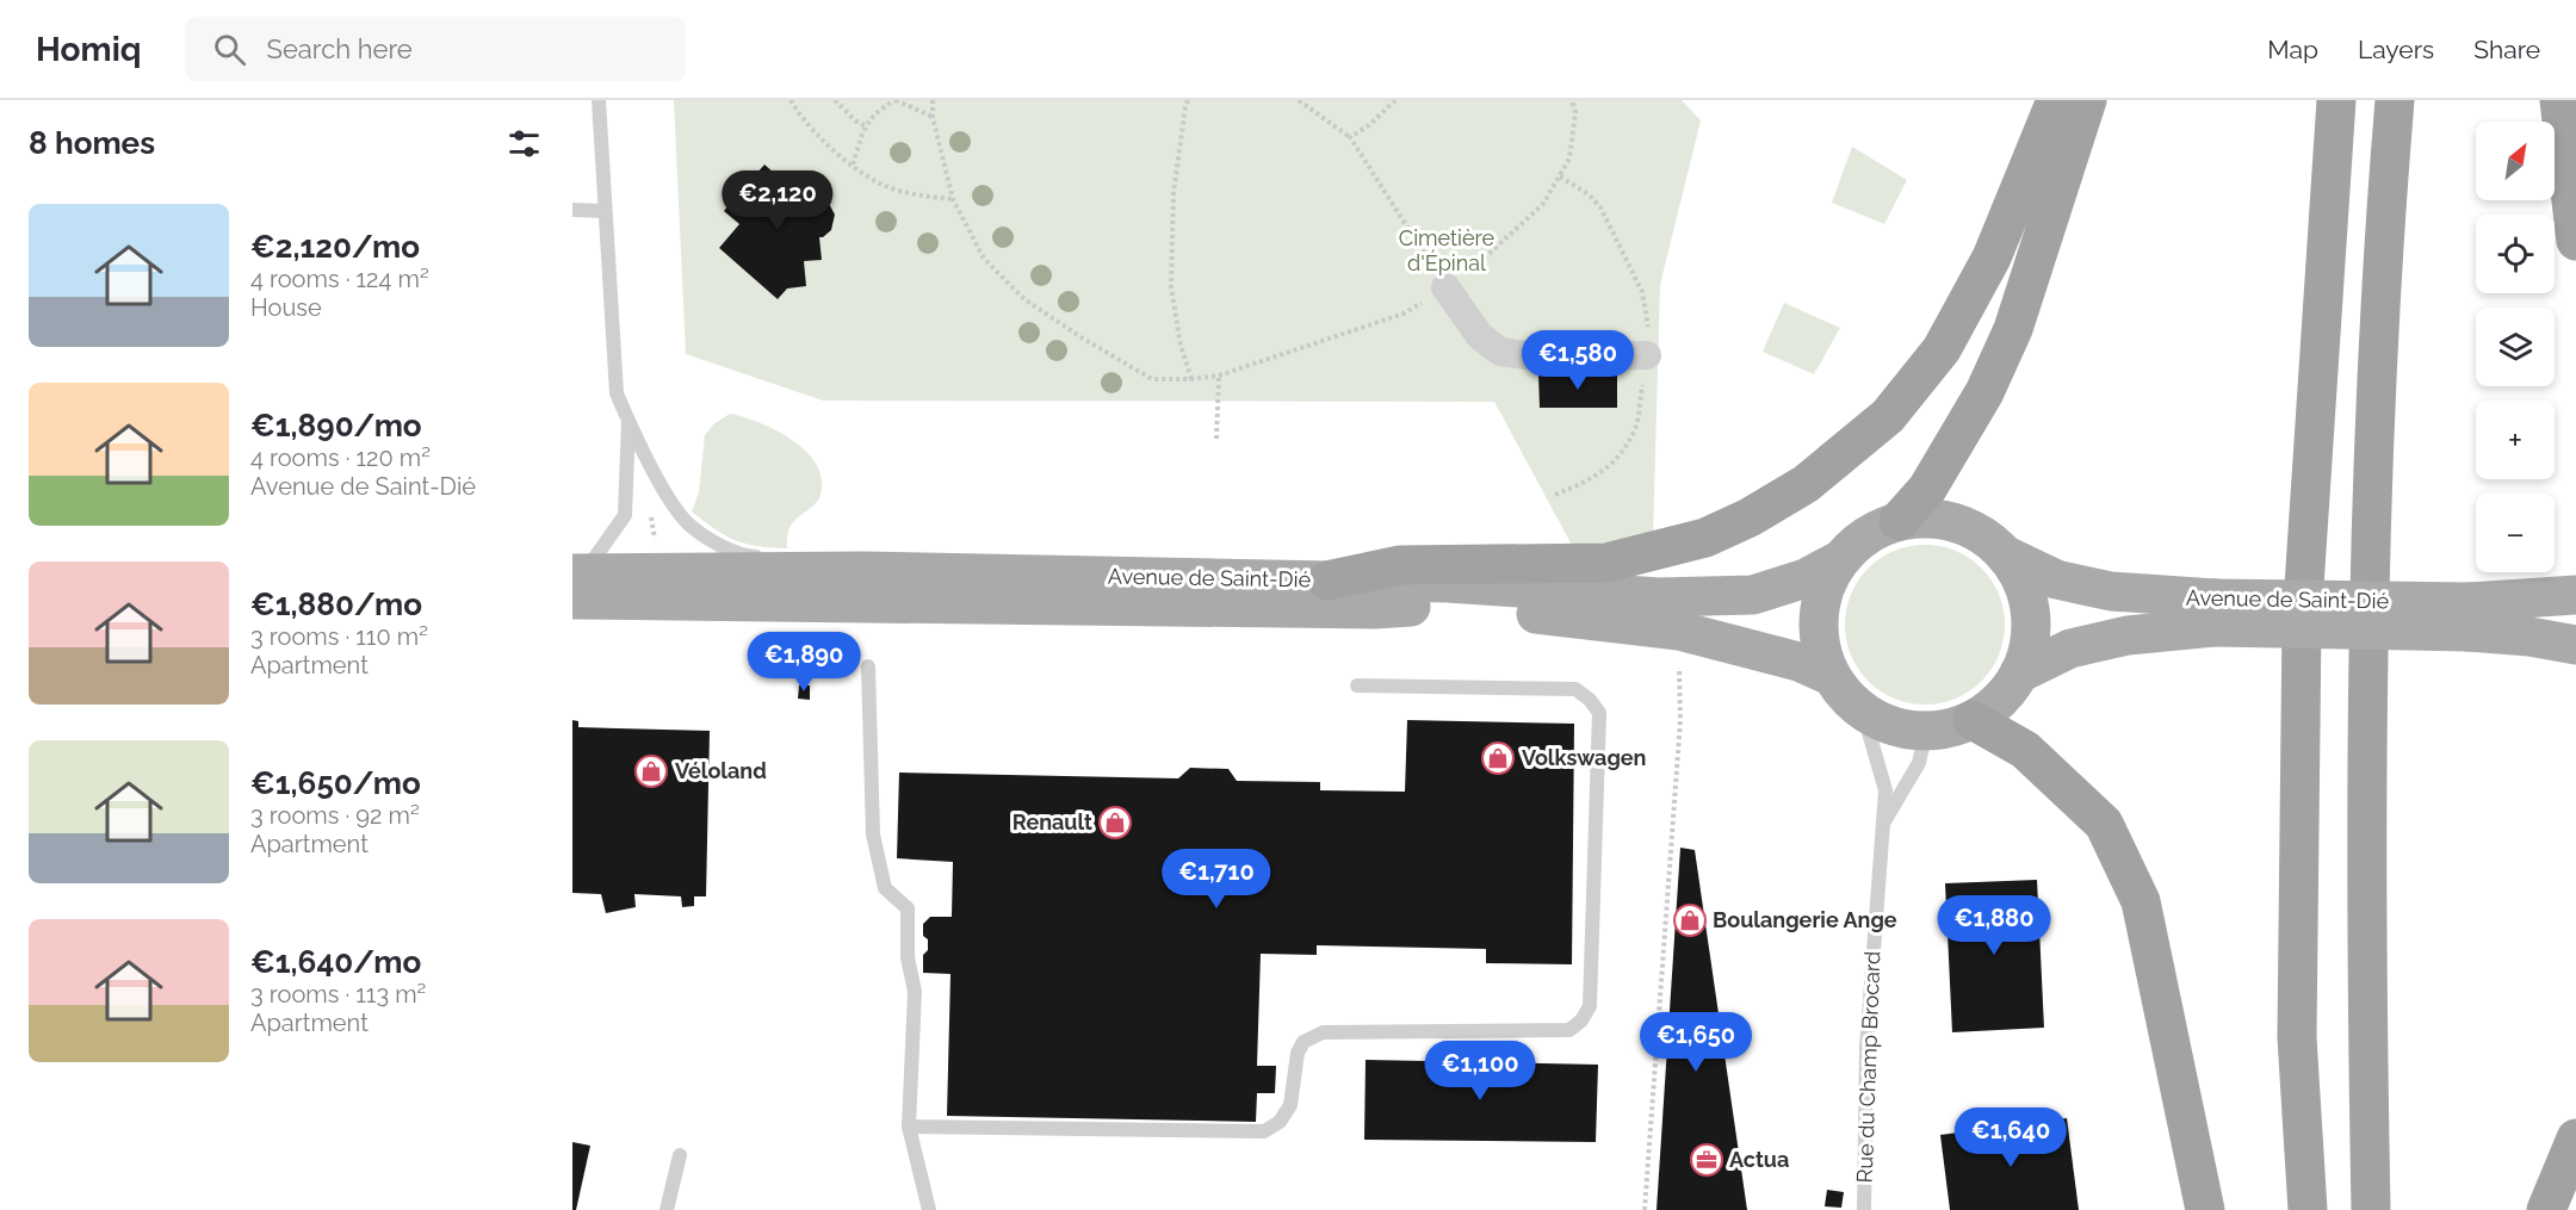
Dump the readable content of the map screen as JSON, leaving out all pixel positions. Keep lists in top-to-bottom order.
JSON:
{
  "streets": {
    "main road": ["Avenue de Saint-Dié"],
    "lane": ["Rue du Champ Brocard"]
  },
  "crossings": [
    ["Avenue de Saint-Dié", "Rue du Champ Brocard"]
  ],
  "parks": ["Cimetière d'Épinal"],
  "places": {
    "shop": [
      "Volkswagen",
      "Véloland",
      "Renault",
      "Boulangerie Ange"
    ],
    "office": ["Actua"]
  },
  "north": "top right",
  "page": {
    "header": "Homiq",
    "search": "Search here",
    "nav": ["Map", "Layers", "Share"],
    "heading": "8 homes",
    "map_buttons": ["+", "−"],
    "price": [
      "€2,120",
      "€1,580",
      "€1,890",
      "€1,710",
      "€1,880",
      "€1,650",
      "€1,100",
      "€1,640"
    ],
    "list": [
      {
        "name": "€2,120/mo",
        "note": "4 rooms · 124 m² · House"
      },
      {
        "name": "€1,890/mo",
        "note": "4 rooms · 120 m² · Avenue de Saint-Dié"
      },
      {
        "name": "€1,880/mo",
        "note": "3 rooms · 110 m² · Apartment"
      },
      {
        "name": "€1,650/mo",
        "note": "3 rooms · 92 m² · Apartment"
      },
      {
        "name": "€1,640/mo",
        "note": "3 rooms · 113 m² · Apartment"
      }
    ]
  }
}
